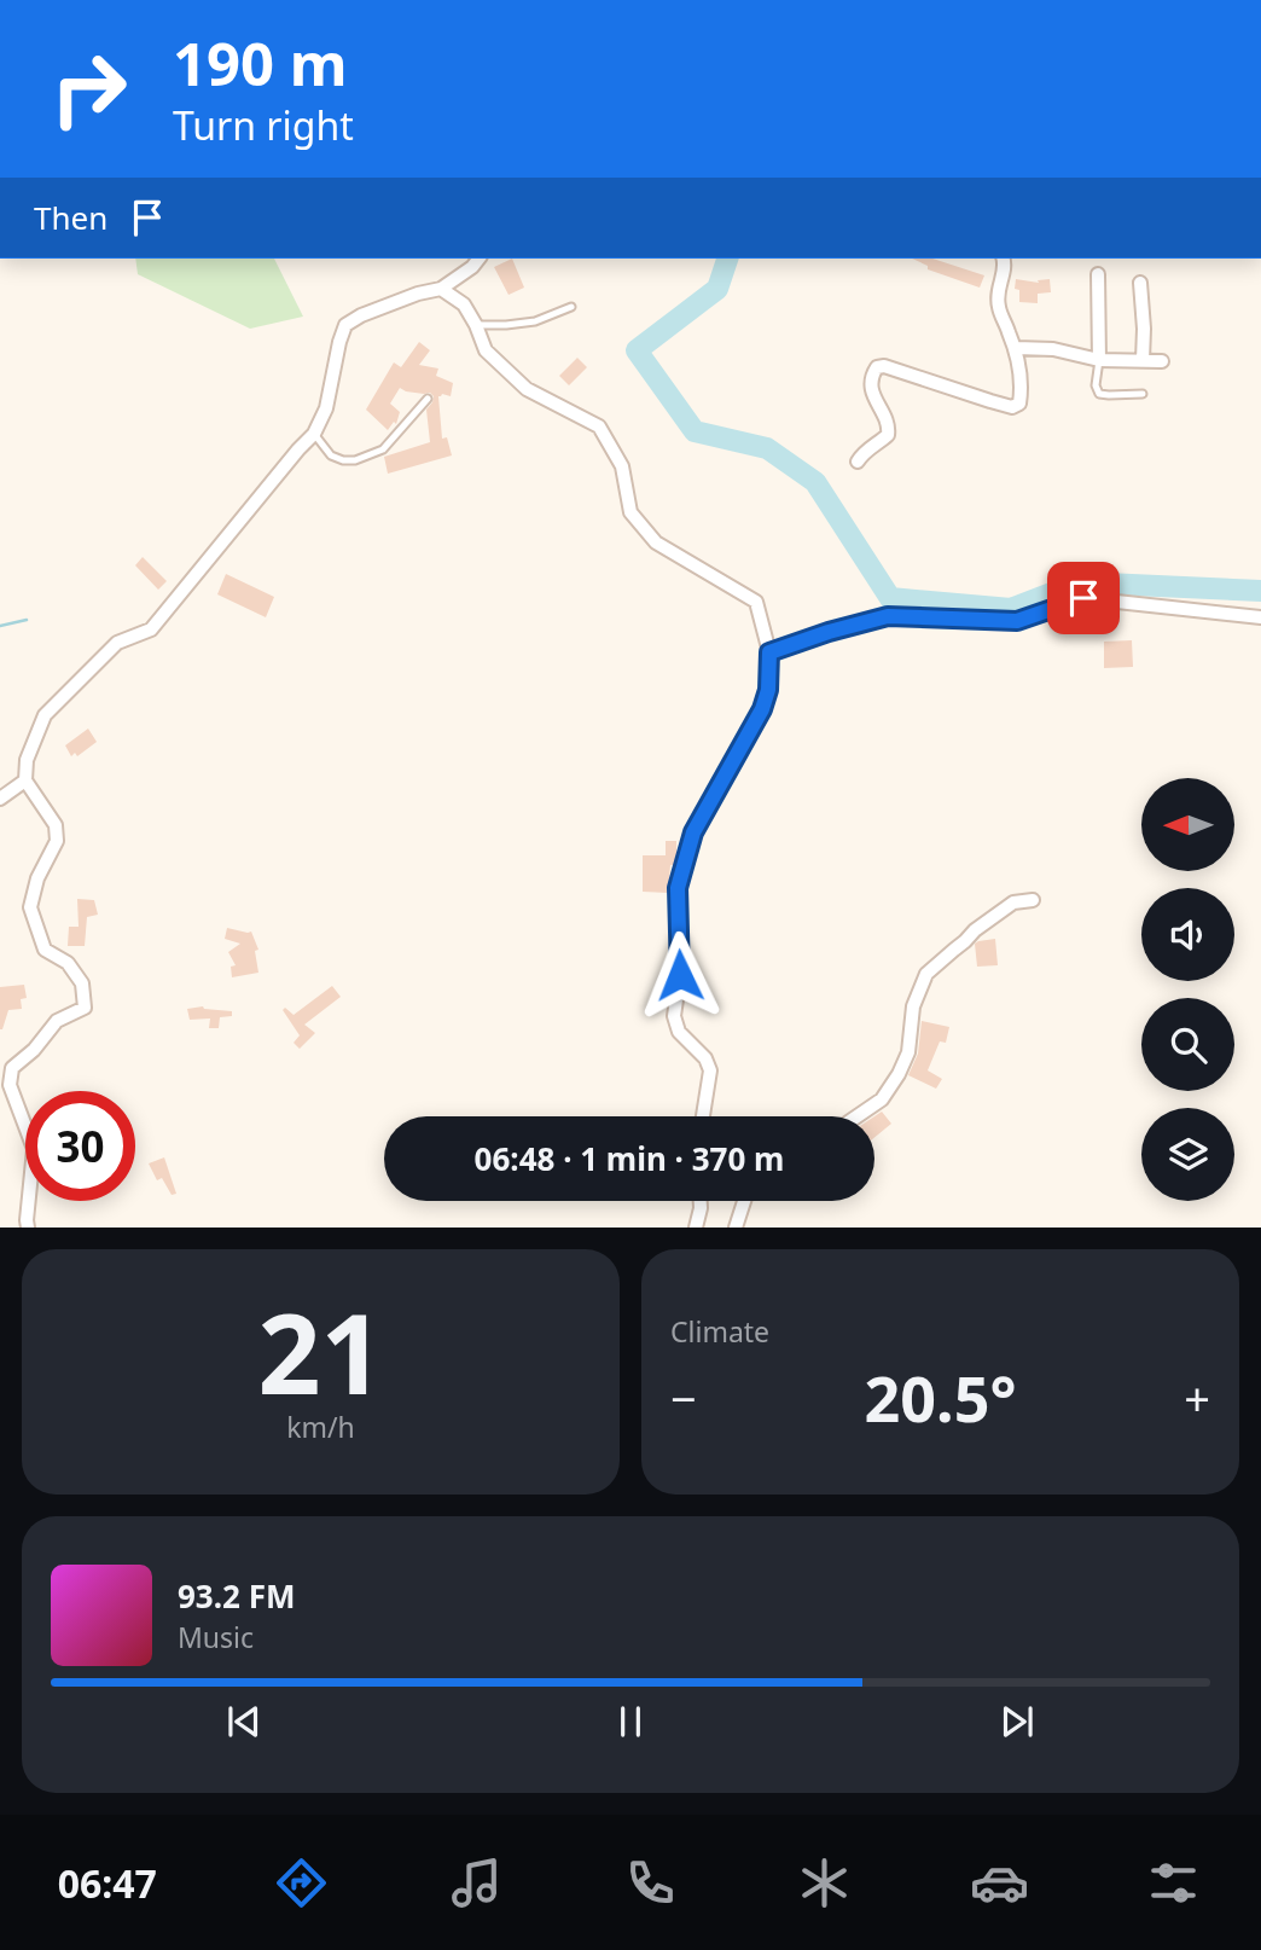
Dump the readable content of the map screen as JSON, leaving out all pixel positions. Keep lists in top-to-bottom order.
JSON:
{
  "north": "left",
  "page": {
    "turn": ["190 m", "Turn right"],
    "then": "Then",
    "limit": "30",
    "trip": "06:48 · 1 min · 370 m",
    "tile": [
      ["21", "km/h"],
      "Climate"
    ],
    "heat": ["−", "20.5°", "+"],
    "song": ["93.2 FM", "Music"],
    "tabs": "06:47"
  }
}
